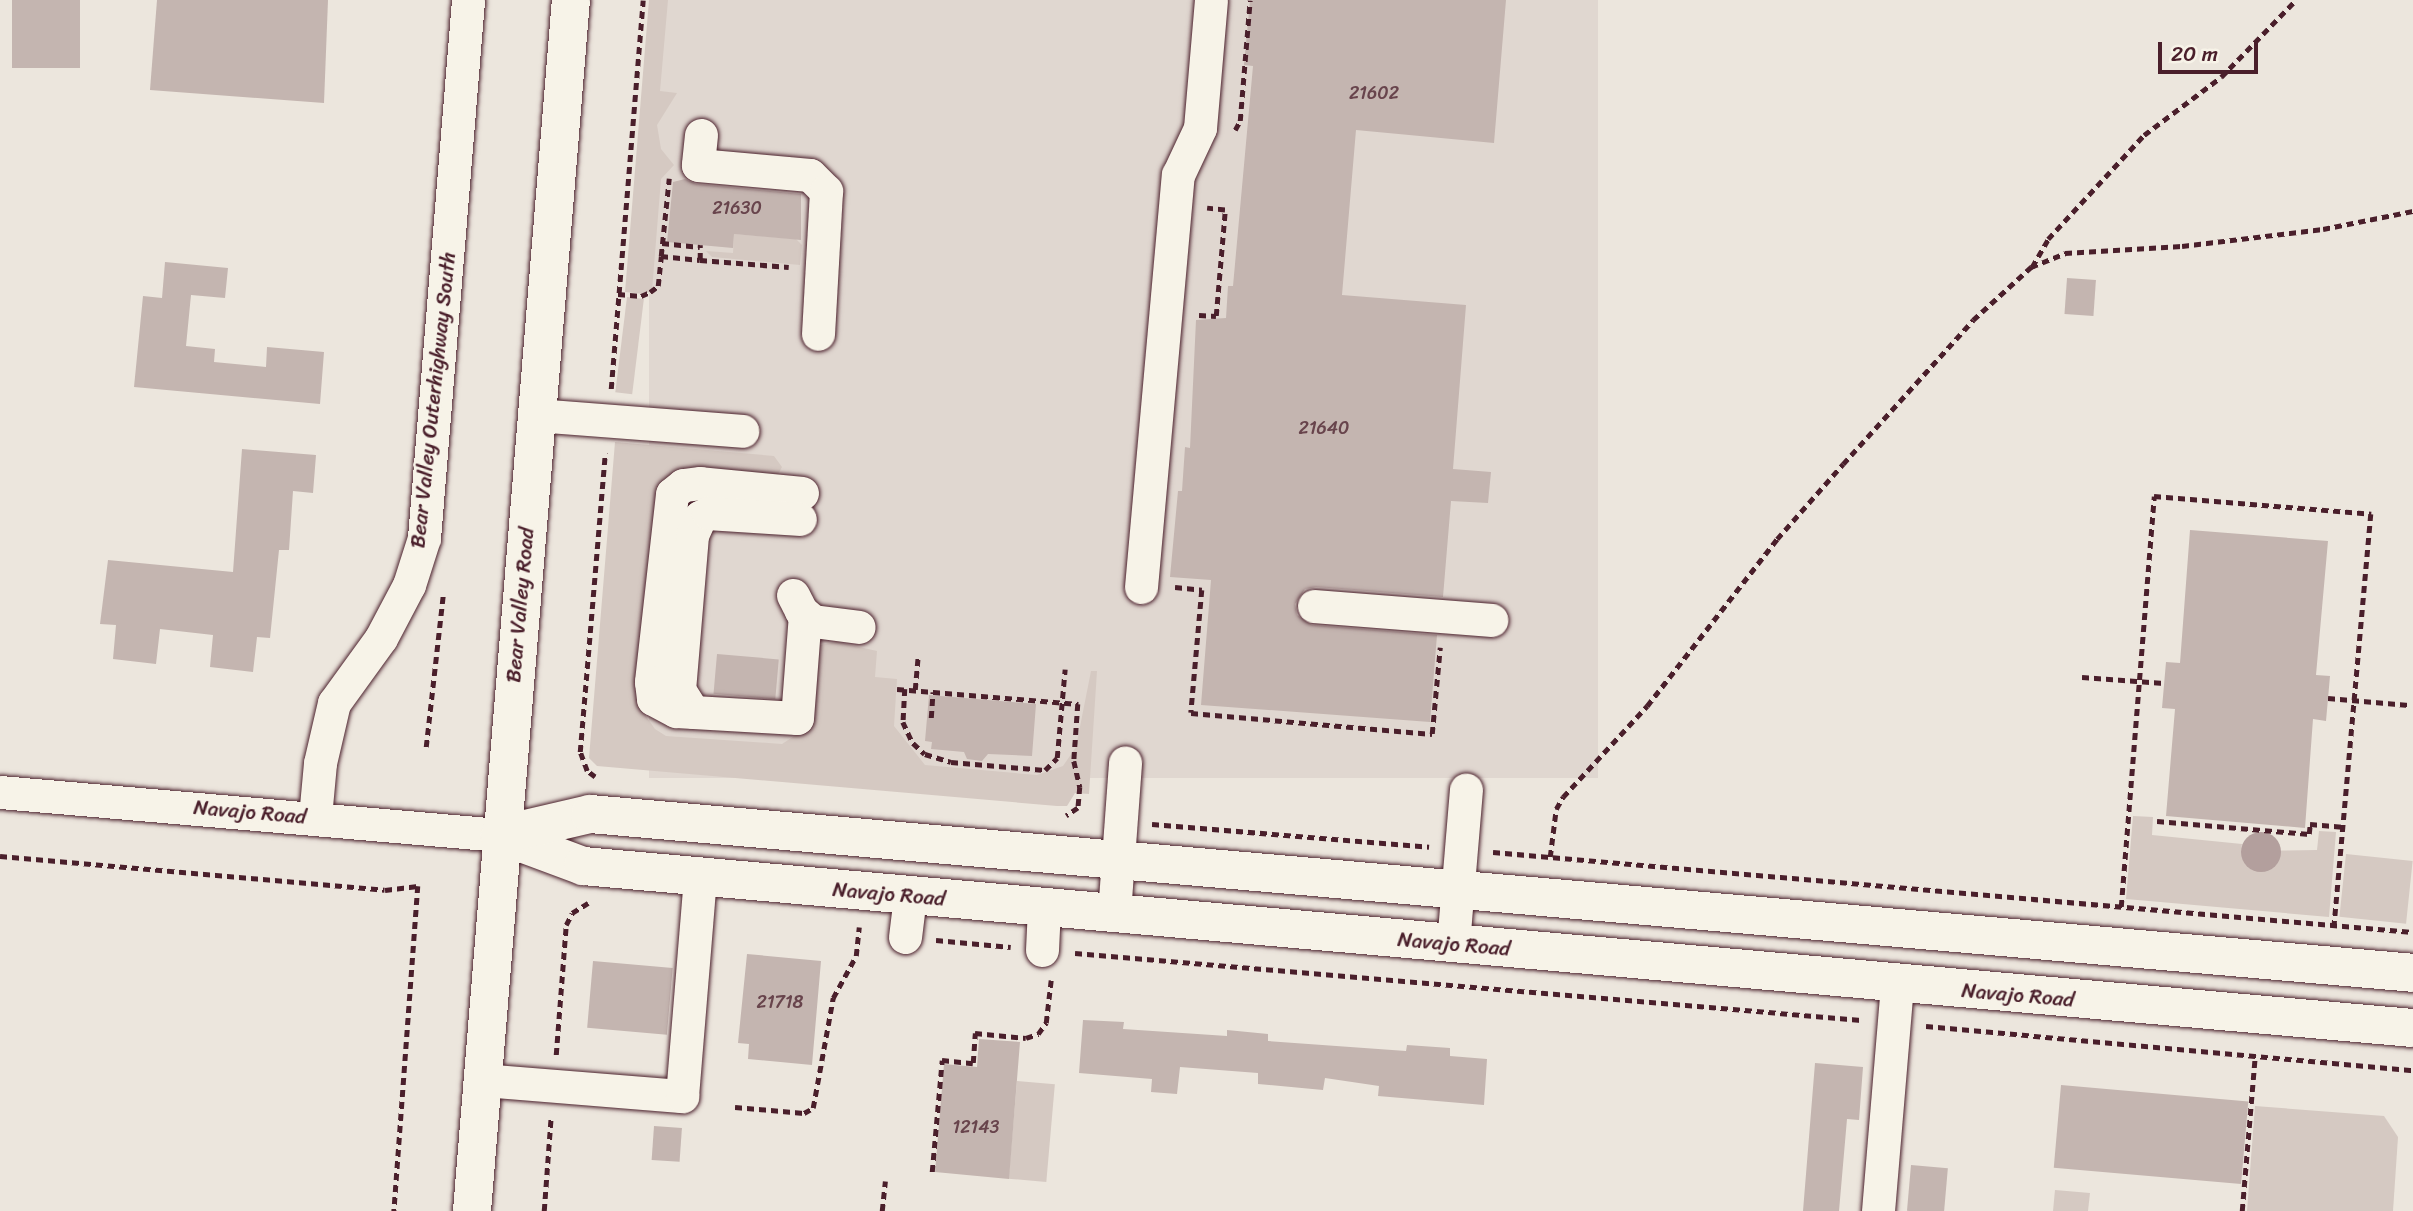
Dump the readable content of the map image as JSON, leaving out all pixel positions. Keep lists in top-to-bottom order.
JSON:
{
  "streets": {
    "main road": ["Bear Valley Road", "Navajo Road"],
    "street": ["Bear Valley Outerhighway South"]
  },
  "crossings": [
    ["Bear Valley Outerhighway South", "Navajo Road"],
    ["Bear Valley Road", "Navajo Road"]
  ],
  "house_numbers": [
    "21602",
    "21630",
    "21640",
    "21718",
    "12143"
  ],
  "scale_bar": "20 m"
}
